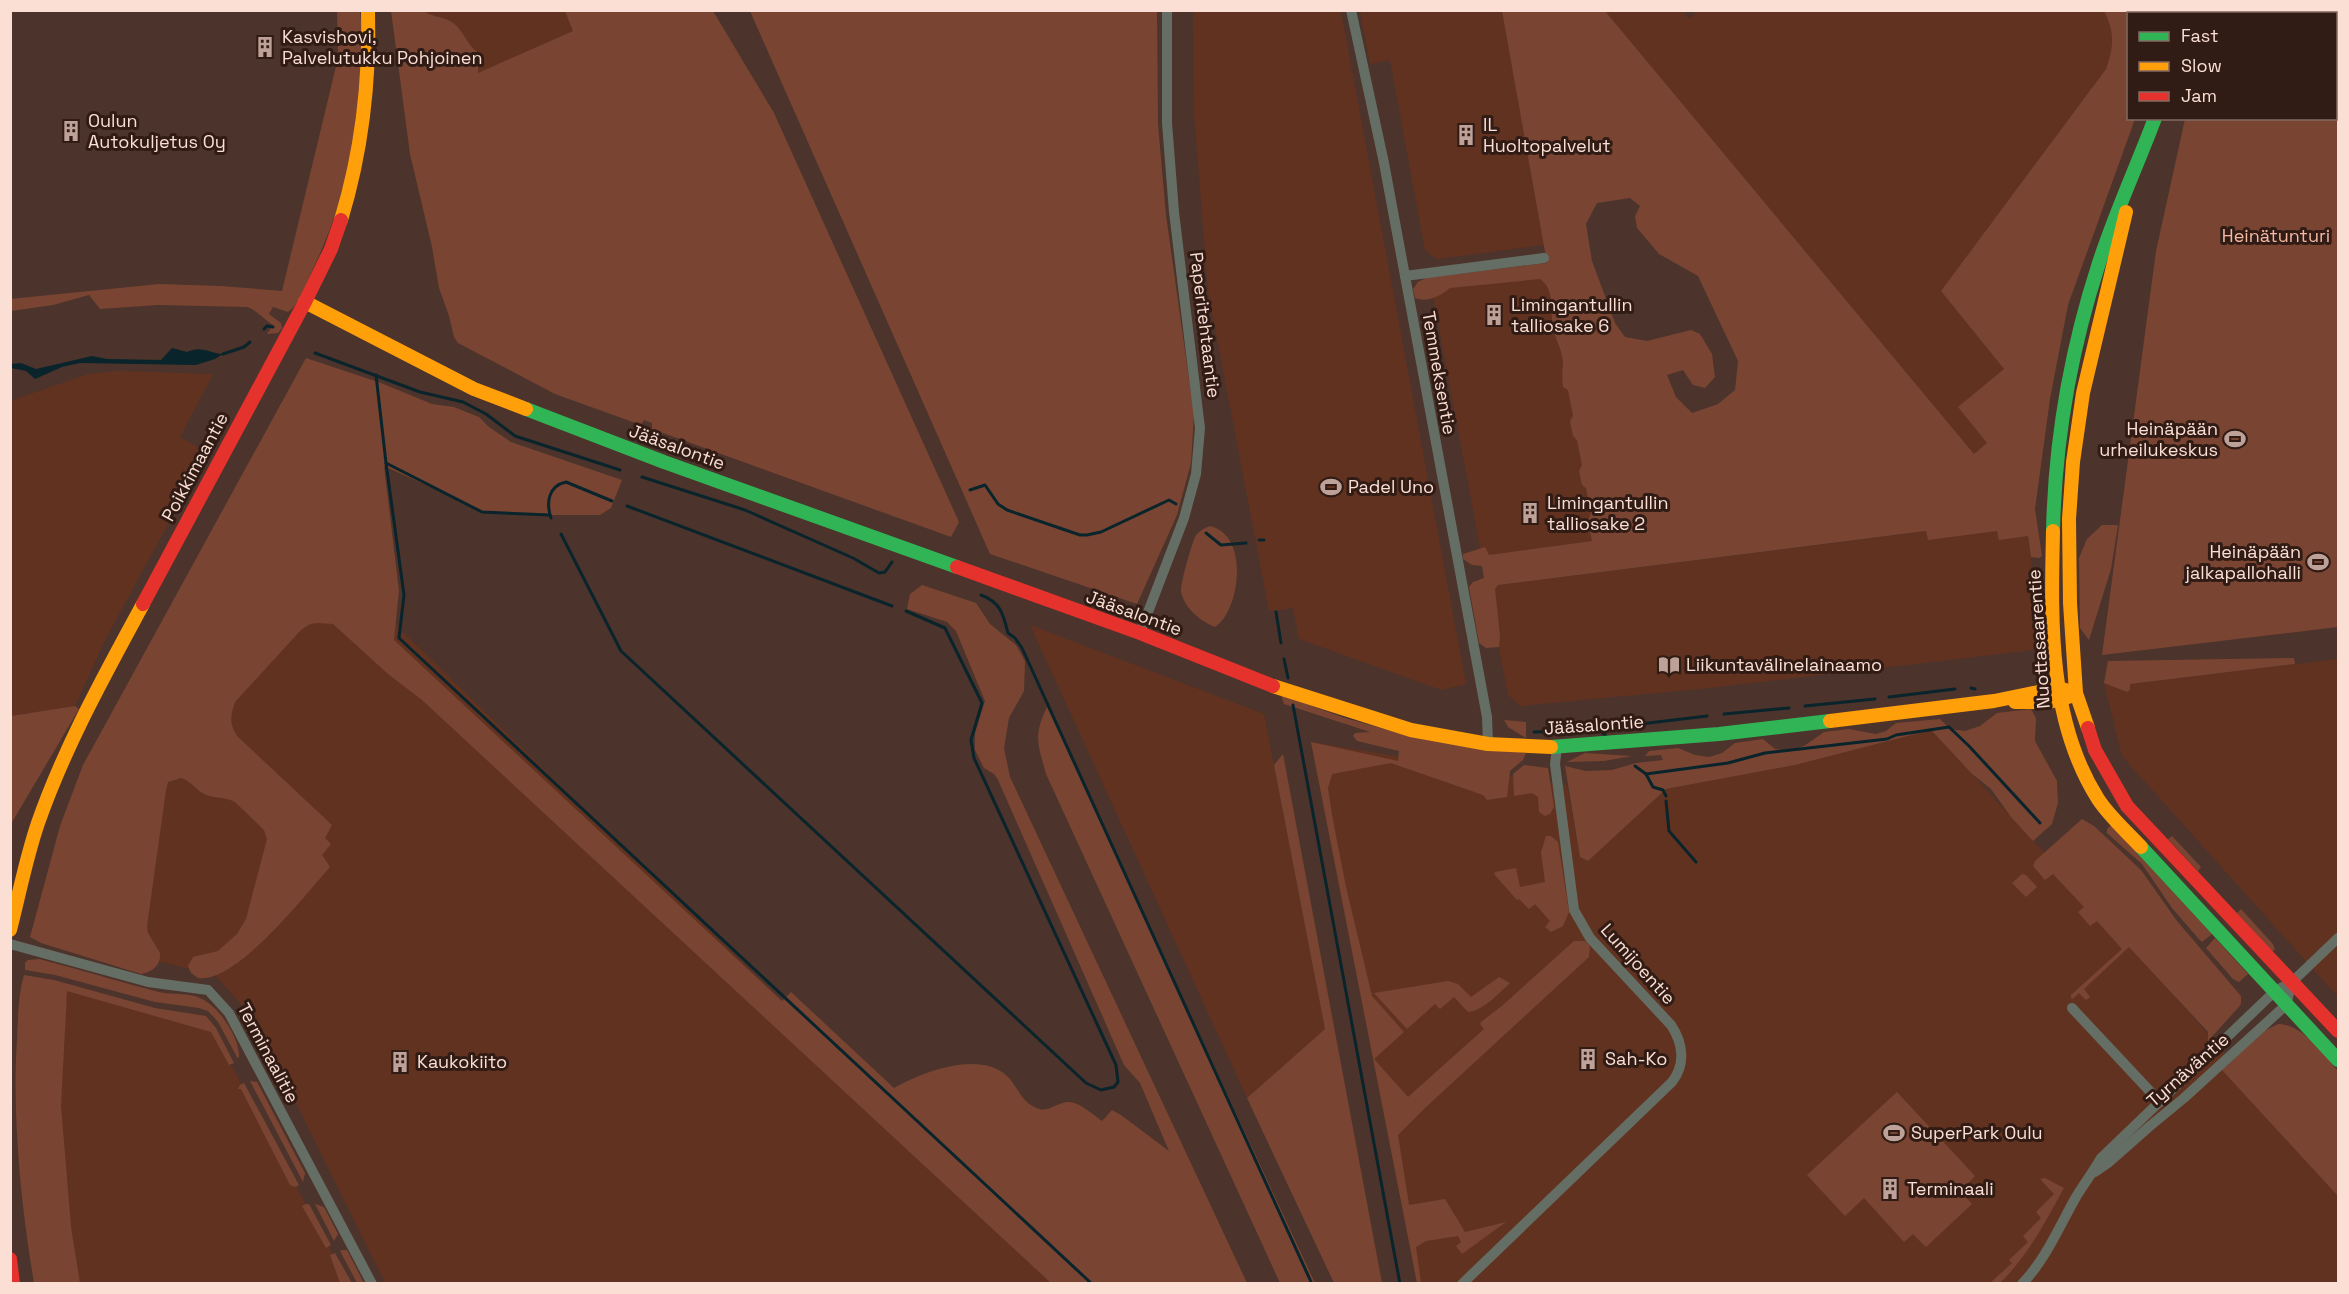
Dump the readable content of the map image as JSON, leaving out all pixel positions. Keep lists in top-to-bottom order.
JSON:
{
  "streets": {
    "main road": ["Jääsalontie", "Poikkimaantie", "Nuottasaarentie"],
    "street": [
      "Paperitehtaantie",
      "Temmeksentie",
      "Lumijoentie",
      "Terminaalitie",
      "Tyrnäväntie"
    ]
  },
  "crossings": [
    ["Paperitehtaantie", "Jääsalontie"],
    ["Temmeksentie", "Jääsalontie"],
    ["Jääsalontie", "Poikkimaantie"],
    ["Jääsalontie", "Nuottasaarentie"],
    ["Jääsalontie", "Lumijoentie"],
    ["Nuottasaarentie", "Tyrnäväntie"]
  ],
  "parks": ["Heinätunturi"],
  "places": {
    "building": [
      "Kasvishovi, Palvelutukku Pohjoinen",
      "Oulun Autokuljetus Oy",
      "IL Huoltopalvelut",
      "Limingantullin talliosake 6",
      "Limingantullin talliosake 2",
      "Sah-Ko",
      "Kaukokiito",
      "Terminaali"
    ],
    "sports": [
      "Heinäpään urheilukeskus",
      "Padel Uno",
      "Heinäpään jalkapallohalli",
      "SuperPark Oulu"
    ],
    "library": ["Liikuntavälinelainaamo"]
  },
  "legend": ["Fast", "Slow", "Jam"]
}
